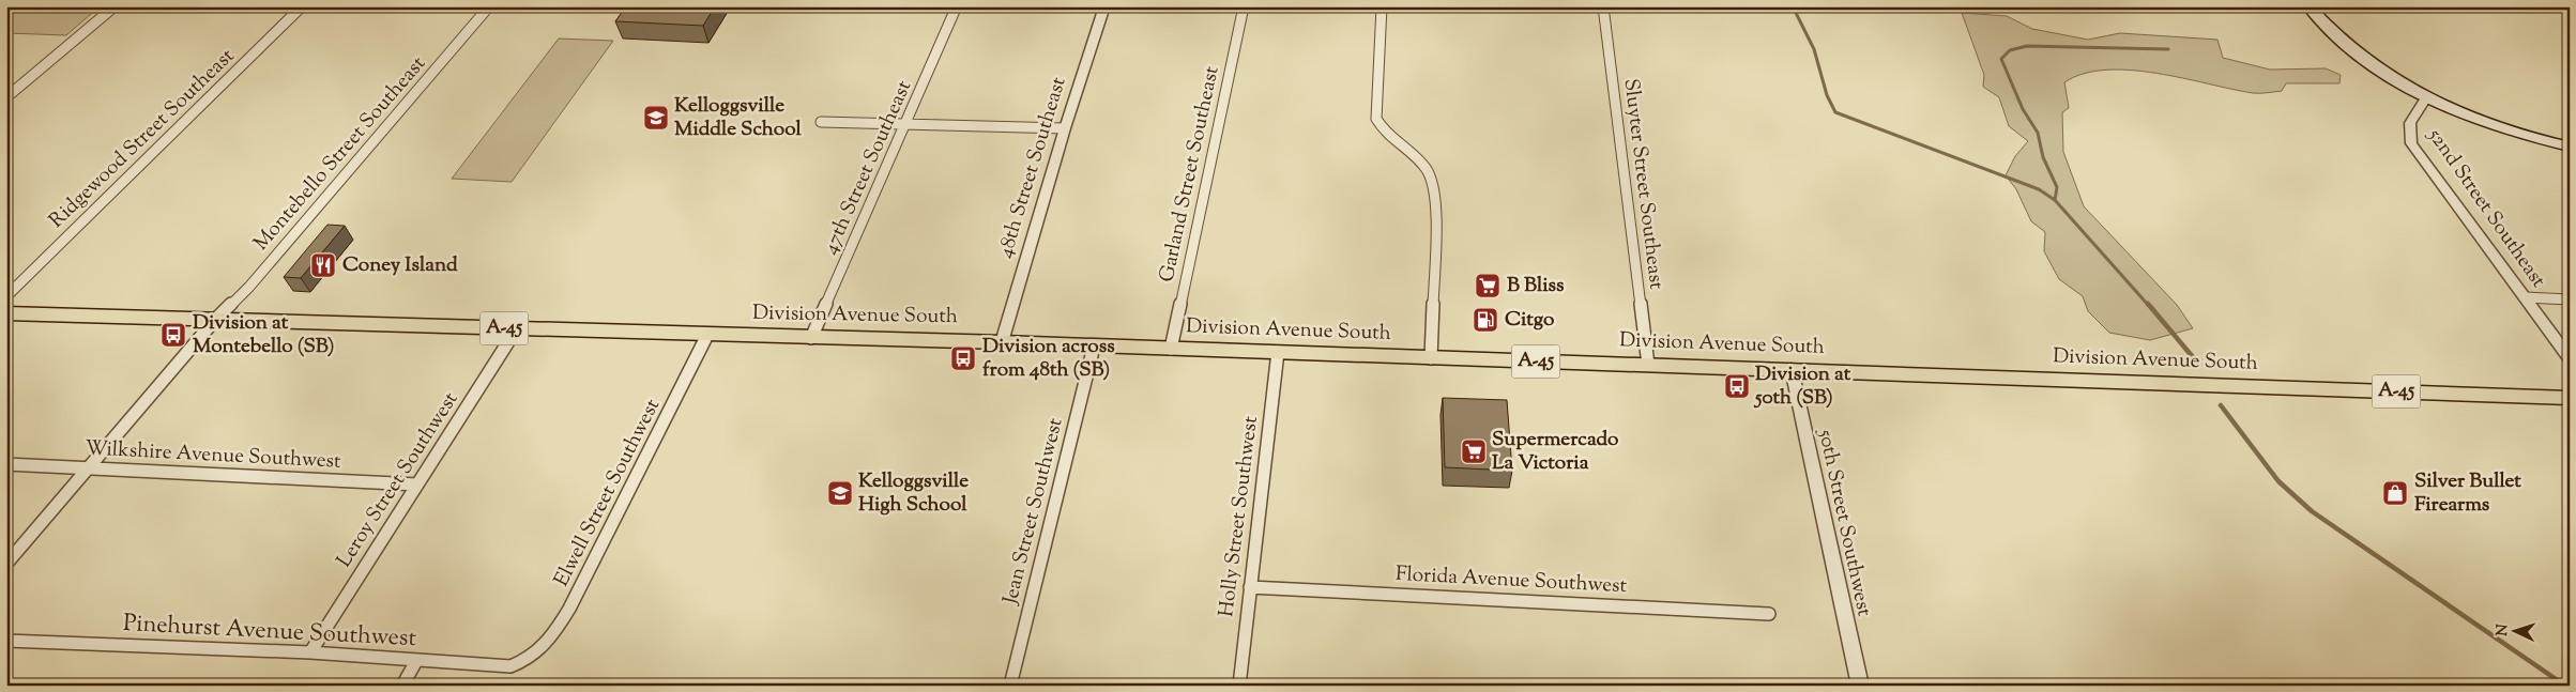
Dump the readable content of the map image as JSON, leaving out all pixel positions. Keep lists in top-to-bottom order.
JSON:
{
  "streets": {
    "main road": ["Division Avenue South", "A-45"],
    "street": [
      "Ridgewood Street Southeast",
      "Montebello Street Southeast",
      "47th Street Southeast",
      "48th Street Southeast",
      "Garland Street Southeast",
      "Sluyter Street Southeast",
      "52nd Street Southeast",
      "Wilkshire Avenue Southwest",
      "Leroy Street Southwest",
      "Elwell Street Southwest",
      "Jean Street Southwest",
      "Holly Street Southwest",
      "50th Street Southwest",
      "Florida Avenue Southwest",
      "Pinehurst Avenue Southwest"
    ]
  },
  "crossings": [
    ["Montebello Street Southeast", "Division Avenue South"],
    ["Montebello Street Southeast", "Wilkshire Avenue Southwest"],
    ["47th Street Southeast", "Division Avenue South"],
    ["48th Street Southeast", "Division Avenue South"],
    ["Garland Street Southeast", "Division Avenue South"],
    ["Sluyter Street Southeast", "Division Avenue South"],
    ["Division Avenue South", "Leroy Street Southwest"],
    ["Division Avenue South", "Elwell Street Southwest"],
    ["Division Avenue South", "Jean Street Southwest"],
    ["Division Avenue South", "Holly Street Southwest"],
    ["Division Avenue South", "50th Street Southwest"],
    ["Wilkshire Avenue Southwest", "Leroy Street Southwest"],
    ["Leroy Street Southwest", "Pinehurst Avenue Southwest"],
    ["Elwell Street Southwest", "Pinehurst Avenue Southwest"],
    ["Holly Street Southwest", "Florida Avenue Southwest"]
  ],
  "places": {
    "school or university": ["Kelloggsville Middle School", "Kelloggsville High School"],
    "restaurant": ["Coney Island"],
    "supermarket": ["B Bliss", "Supermercado La Victoria"],
    "fuel station": ["Citgo"],
    "bus stop": ["Division at Montebello (SB)", "Division across from 48th (SB)", "Division at 50th (SB)"],
    "shop": ["Silver Bullet Firearms"]
  },
  "north": "left"
}
